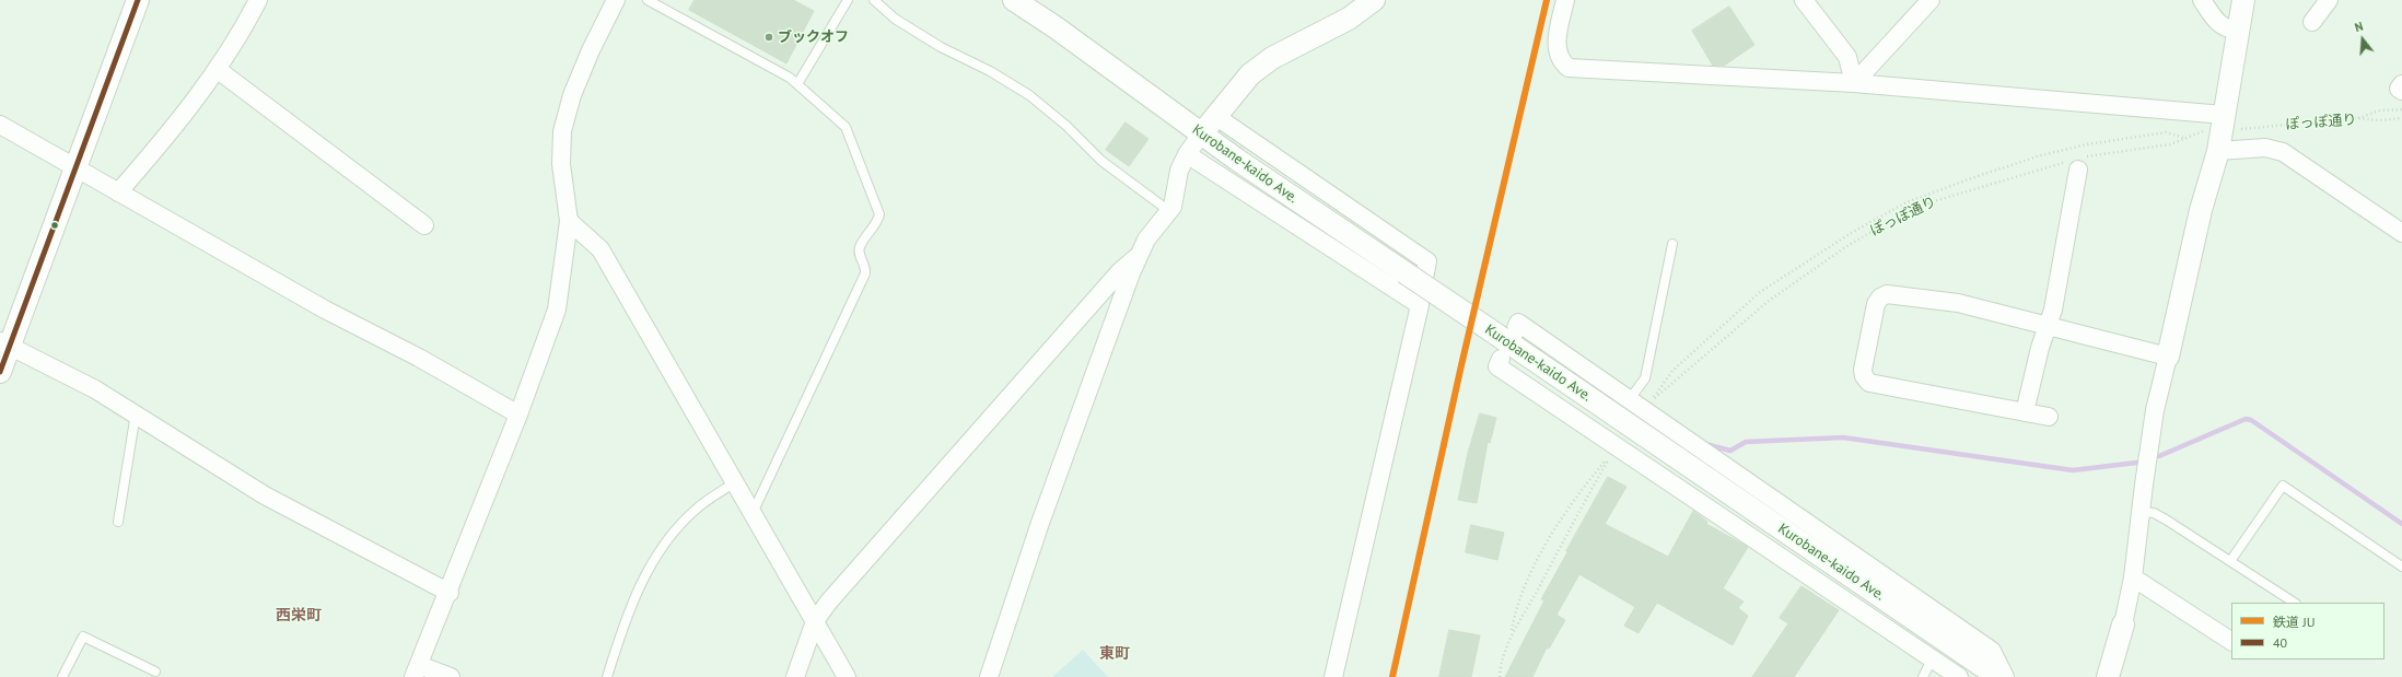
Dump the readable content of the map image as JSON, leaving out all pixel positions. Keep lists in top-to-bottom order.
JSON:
{
  "streets": {
    "street": ["Kurobane-kaido Ave."],
    "path": ["ぽっぽ通り"]
  },
  "districts": ["西栄町", "東町"],
  "places": ["ブックオフ"],
  "lines": ["rail line JU", "transit line 40"],
  "legend": ["鉄道 JU", "40"],
  "north": "top"
}
